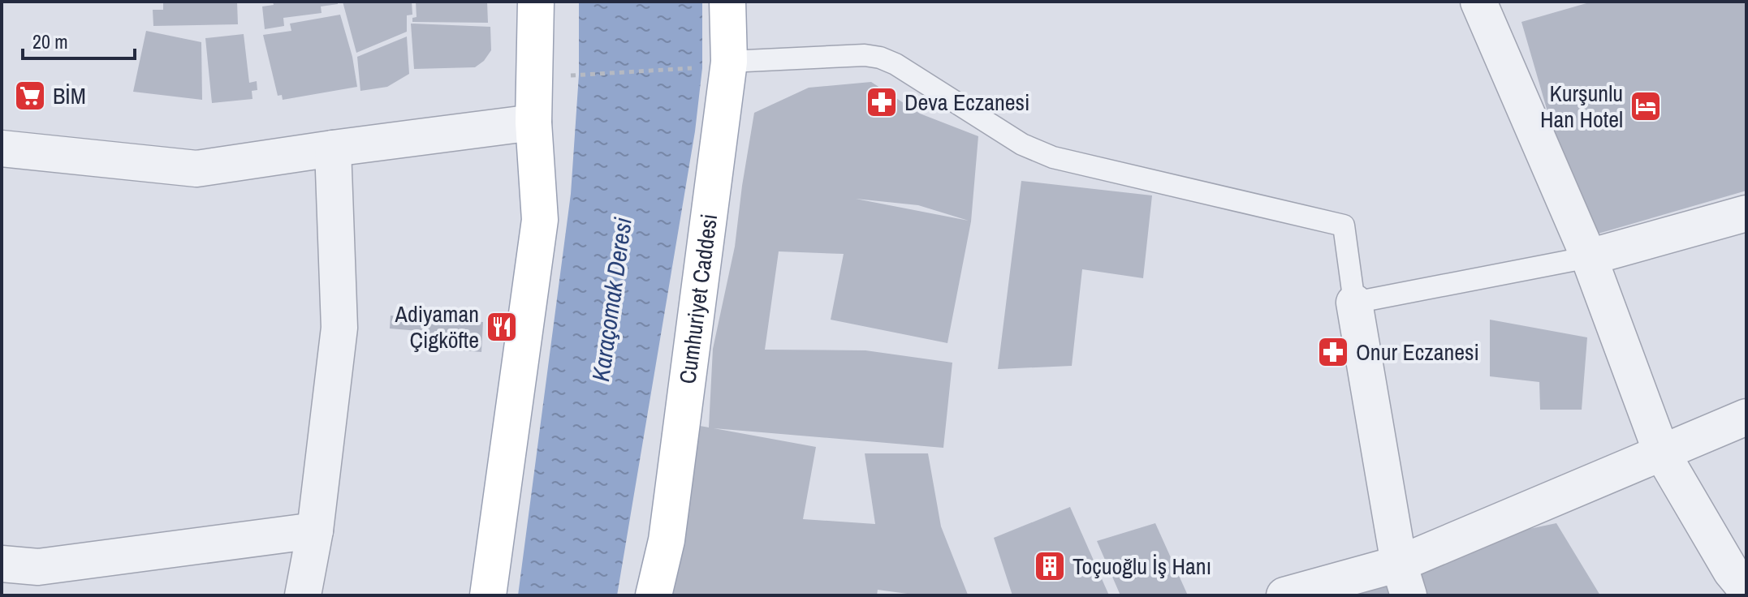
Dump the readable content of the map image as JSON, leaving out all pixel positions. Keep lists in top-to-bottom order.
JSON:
{
  "streets": {
    "main road": ["Cumhuriyet Caddesi"]
  },
  "water": ["Karaçomak Deresi"],
  "places": {
    "supermarket": ["BİM"],
    "pharmacy": ["Deva Eczanesi", "Onur Eczanesi"],
    "hotel": ["Kurşunlu Han Hotel"],
    "restaurant": ["Adiyaman Çigköfte"],
    "building": ["Toçuoğlu İş Hanı"]
  },
  "scale_bar": "20 m"
}
